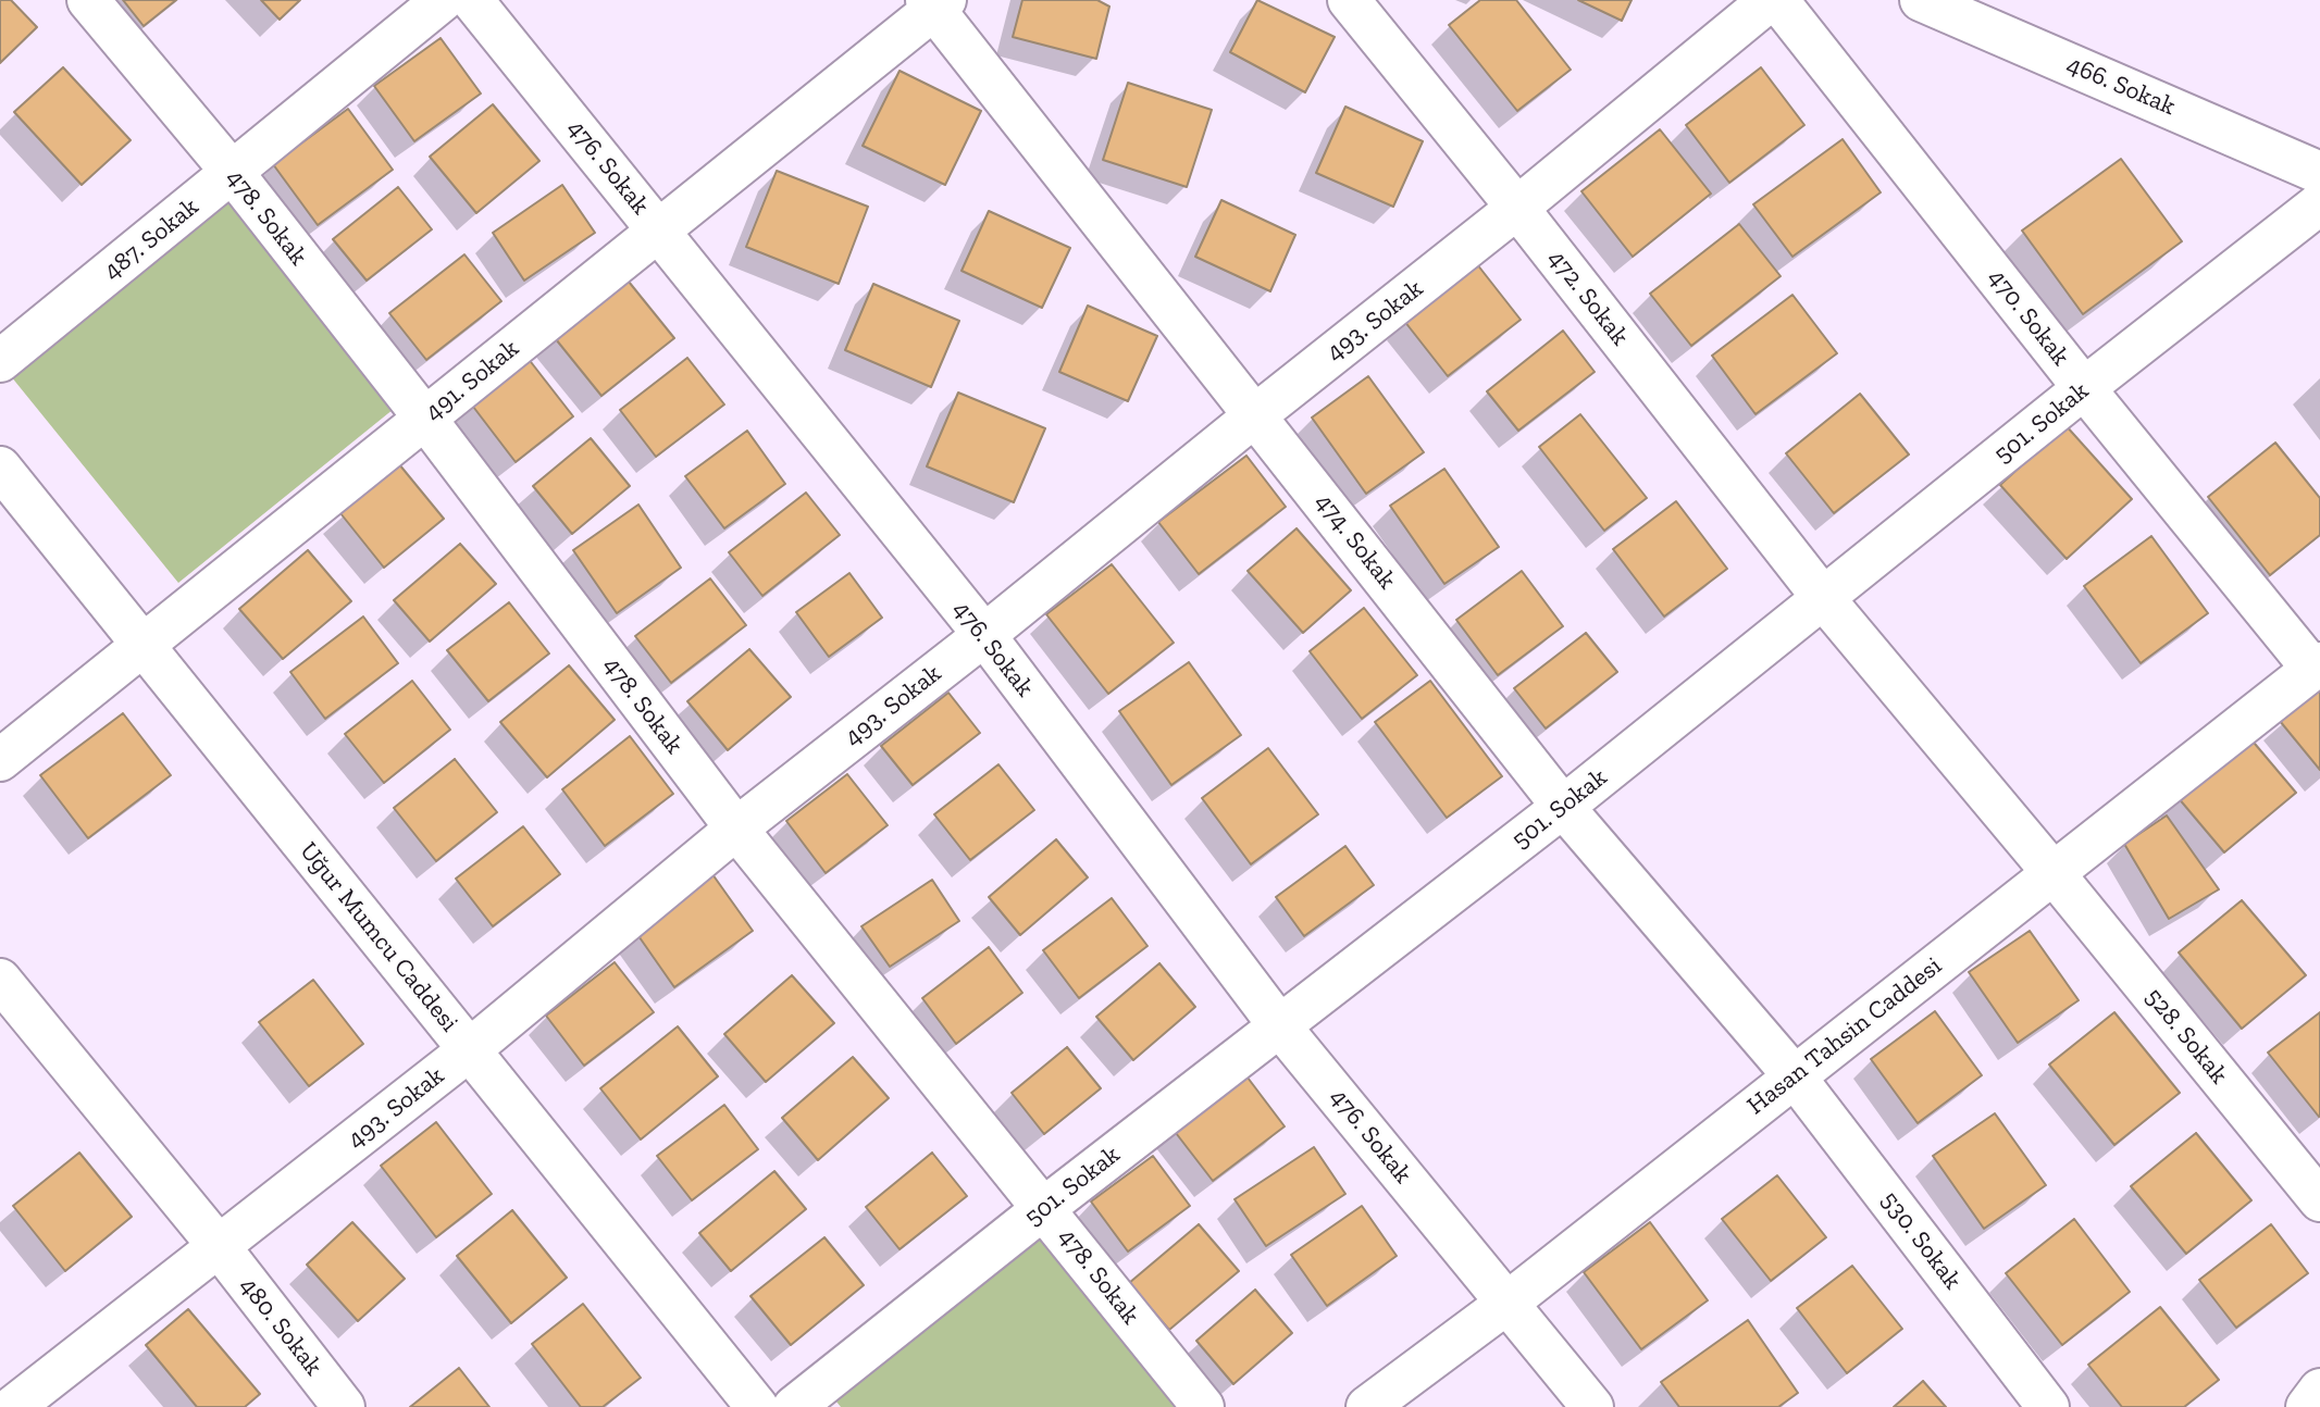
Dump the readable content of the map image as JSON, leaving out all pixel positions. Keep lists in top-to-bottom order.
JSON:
{
  "streets": {
    "street": [
      "466. Sokak",
      "476. Sokak",
      "478. Sokak",
      "487. Sokak",
      "472. Sokak",
      "470. Sokak",
      "493. Sokak",
      "491. Sokak",
      "501. Sokak",
      "474. Sokak",
      "Uğur Mumcu Caddesi",
      "Hasan Tahsin Caddesi",
      "528. Sokak",
      "530. Sokak",
      "480. Sokak"
    ]
  },
  "crossings": [
    ["476. Sokak", "493. Sokak"],
    ["476. Sokak", "491. Sokak"],
    ["476. Sokak", "501. Sokak"],
    ["476. Sokak", "Hasan Tahsin Caddesi"],
    ["478. Sokak", "487. Sokak"],
    ["478. Sokak", "493. Sokak"],
    ["478. Sokak", "491. Sokak"],
    ["478. Sokak", "501. Sokak"],
    ["472. Sokak", "493. Sokak"],
    ["472. Sokak", "501. Sokak"],
    ["472. Sokak", "Hasan Tahsin Caddesi"],
    ["472. Sokak", "528. Sokak"],
    ["470. Sokak", "501. Sokak"],
    ["470. Sokak", "Hasan Tahsin Caddesi"],
    ["493. Sokak", "474. Sokak"],
    ["493. Sokak", "Uğur Mumcu Caddesi"],
    ["493. Sokak", "480. Sokak"],
    ["491. Sokak", "474. Sokak"],
    ["491. Sokak", "Uğur Mumcu Caddesi"],
    ["501. Sokak", "474. Sokak"],
    ["474. Sokak", "Hasan Tahsin Caddesi"],
    ["474. Sokak", "530. Sokak"],
    ["Hasan Tahsin Caddesi", "528. Sokak"],
    ["Hasan Tahsin Caddesi", "530. Sokak"]
  ]
}
